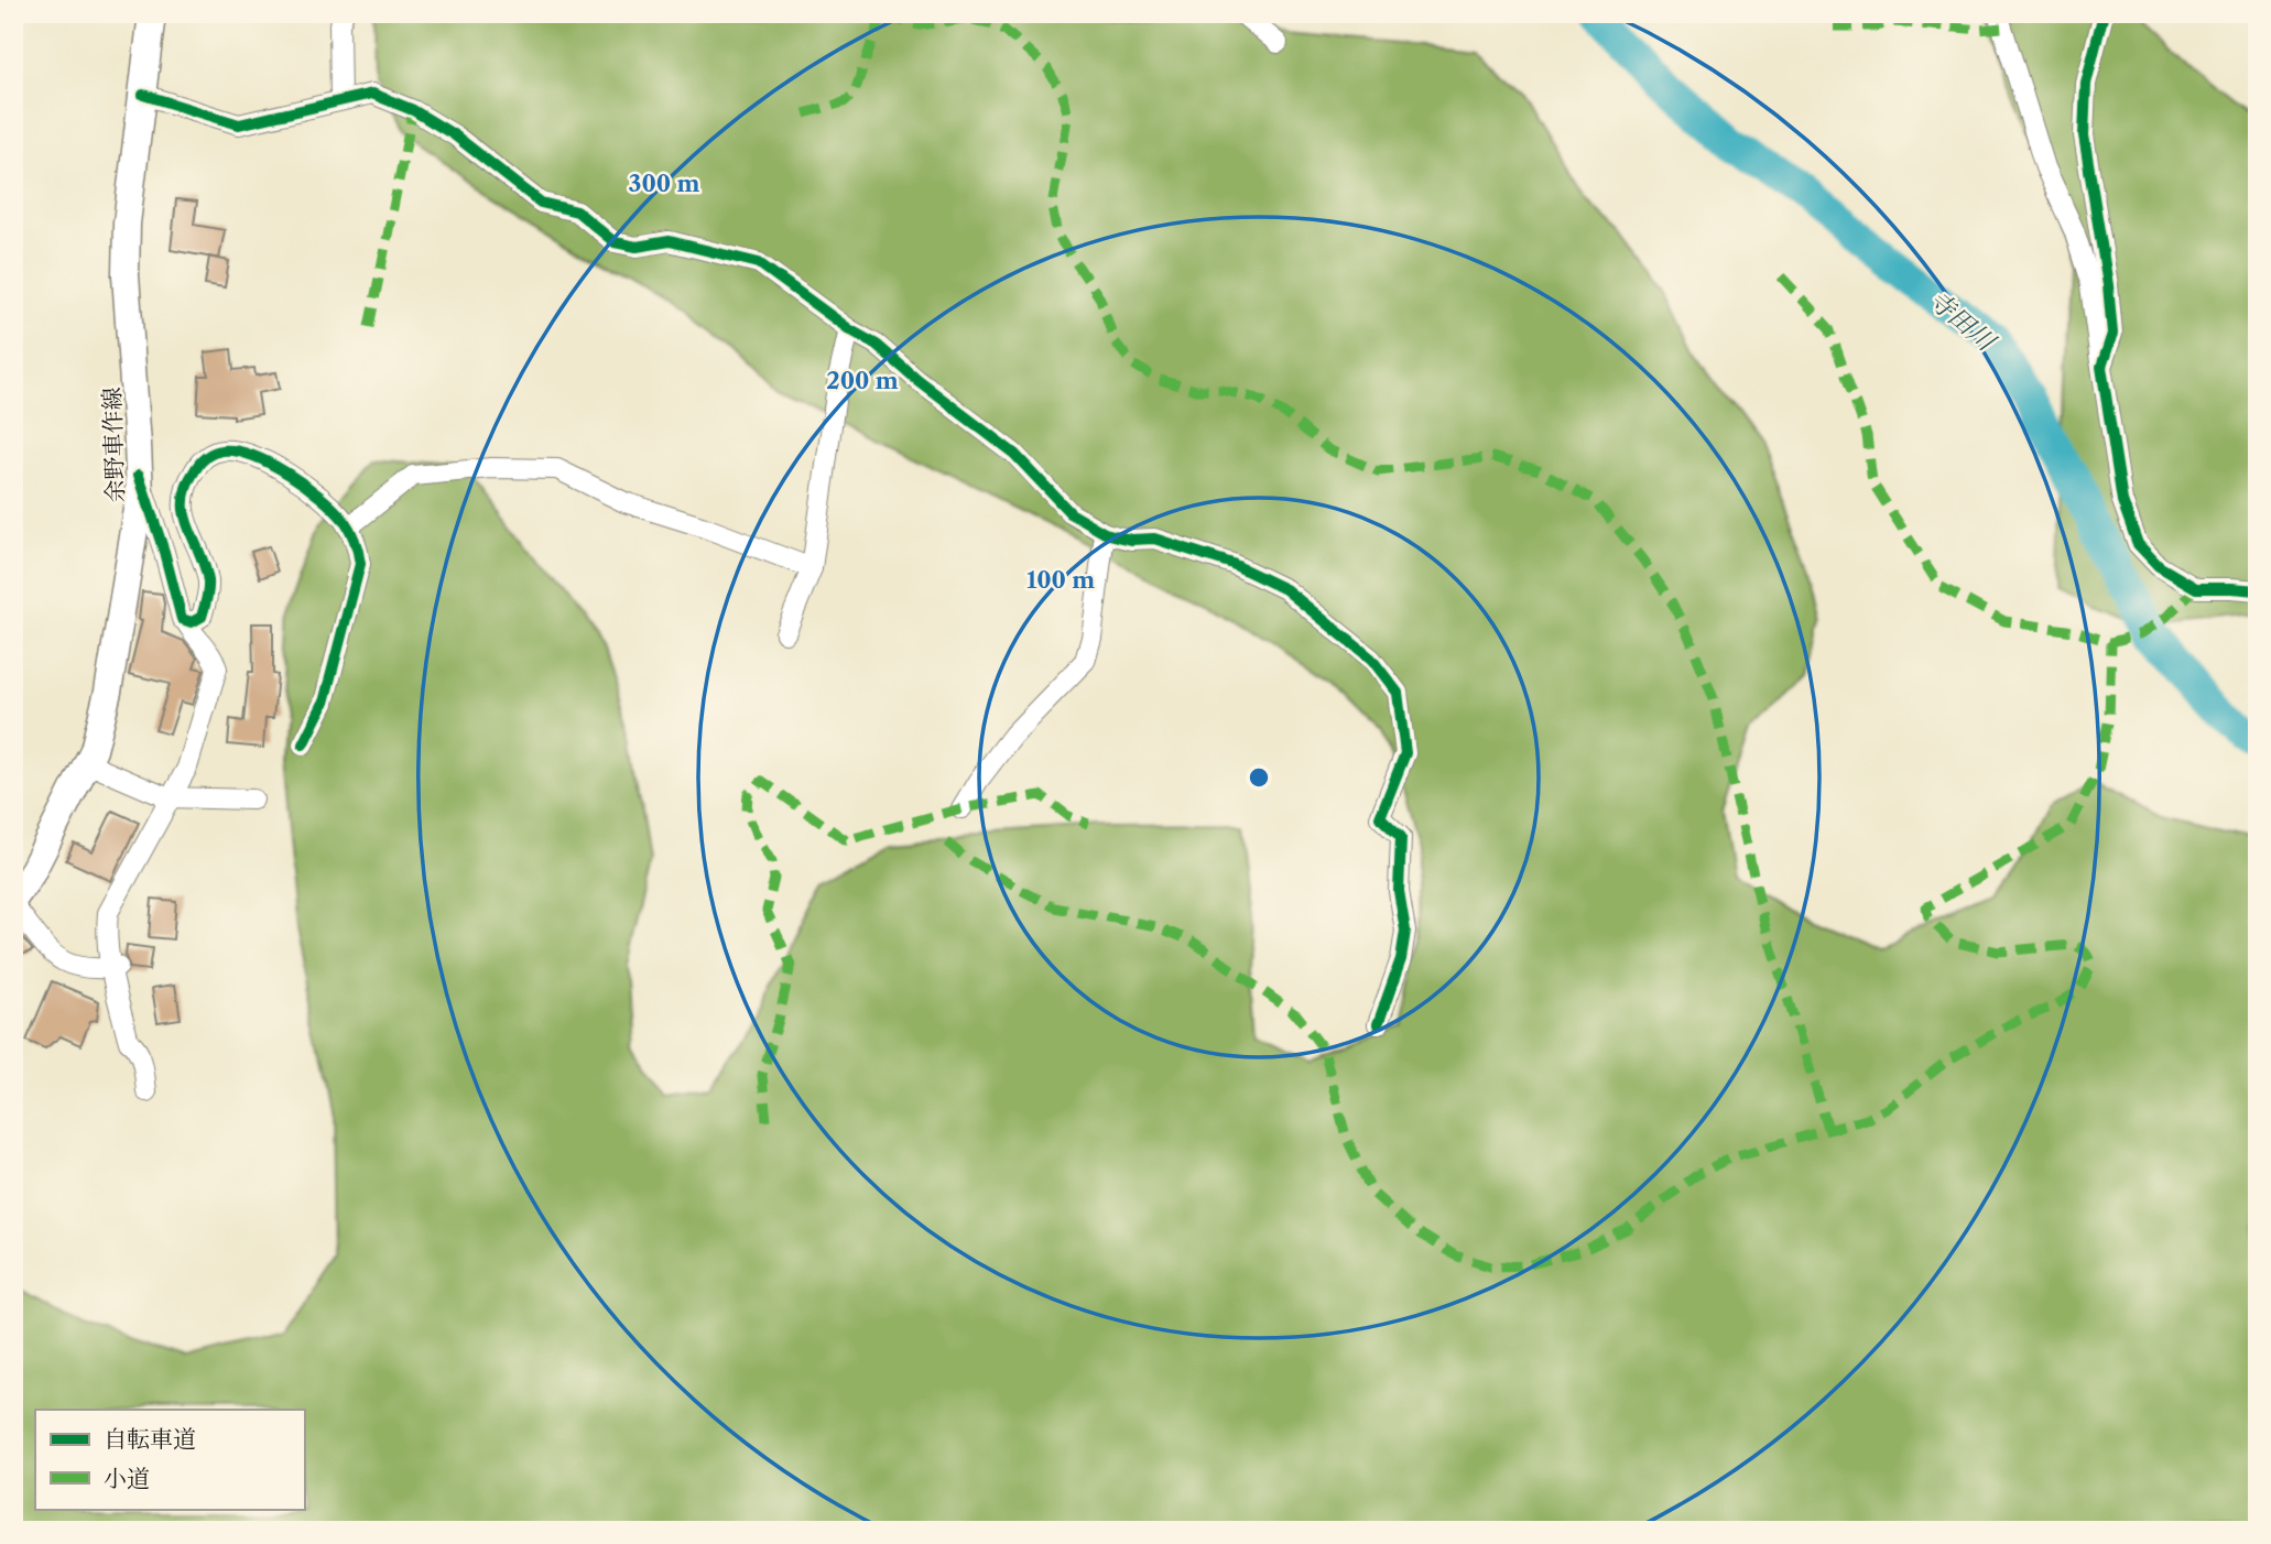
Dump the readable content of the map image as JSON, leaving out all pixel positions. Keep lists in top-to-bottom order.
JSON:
{
  "streets": {
    "main road": ["余野車作線"]
  },
  "water": ["寺田川"],
  "legend": ["自転車道", "小道"],
  "rings": ["300 m", "200 m", "100 m"]
}
